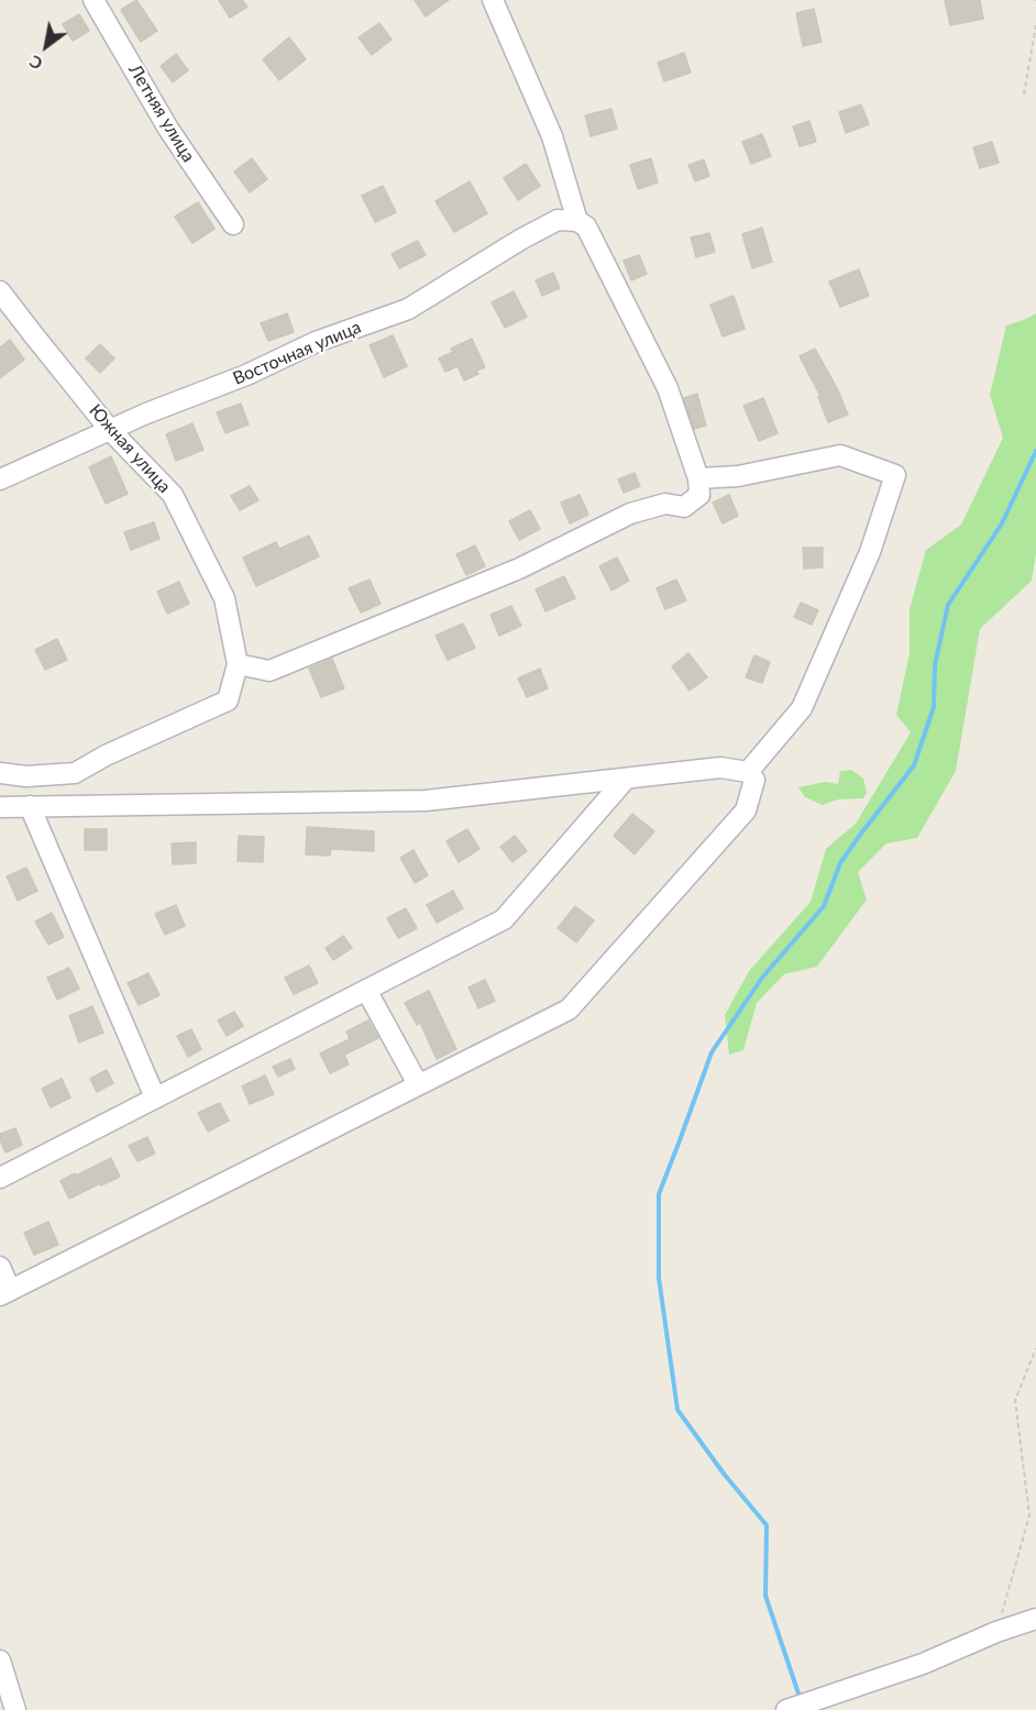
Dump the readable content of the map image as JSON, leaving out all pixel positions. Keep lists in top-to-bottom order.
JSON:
{
  "streets": {
    "street": ["Летняя улица", "Восточная улица", "Южная улица"]
  },
  "crossings": [
    ["Восточная улица", "Южная улица"]
  ],
  "north": "bottom left"
}
